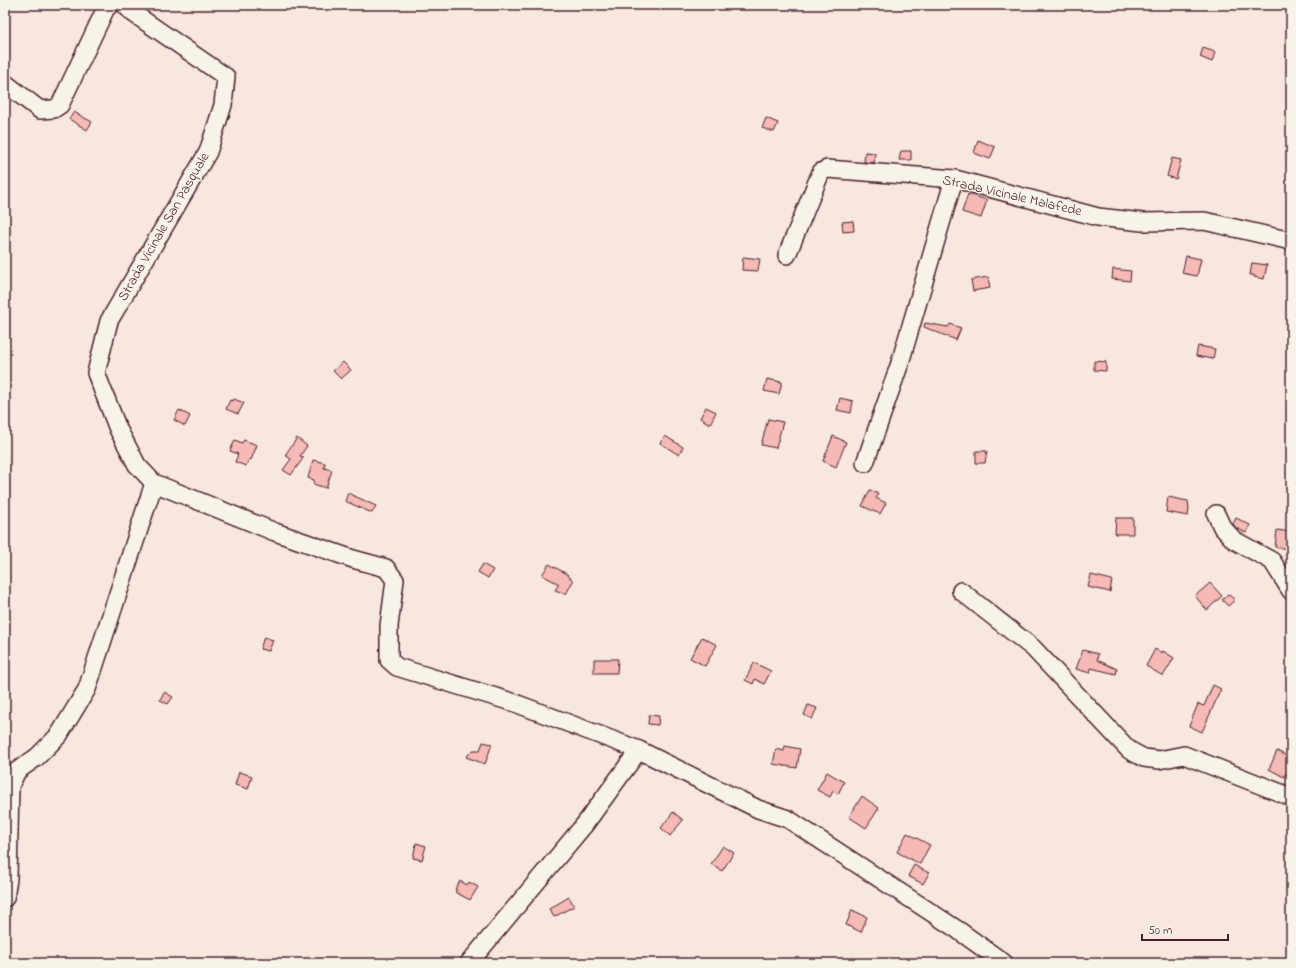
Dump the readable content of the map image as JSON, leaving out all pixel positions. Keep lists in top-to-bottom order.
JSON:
{
  "streets": {
    "street": ["Strada Vicinale Malafede", "Strada Vicinale San Pasquale"]
  },
  "scale_bar": "50 m"
}
